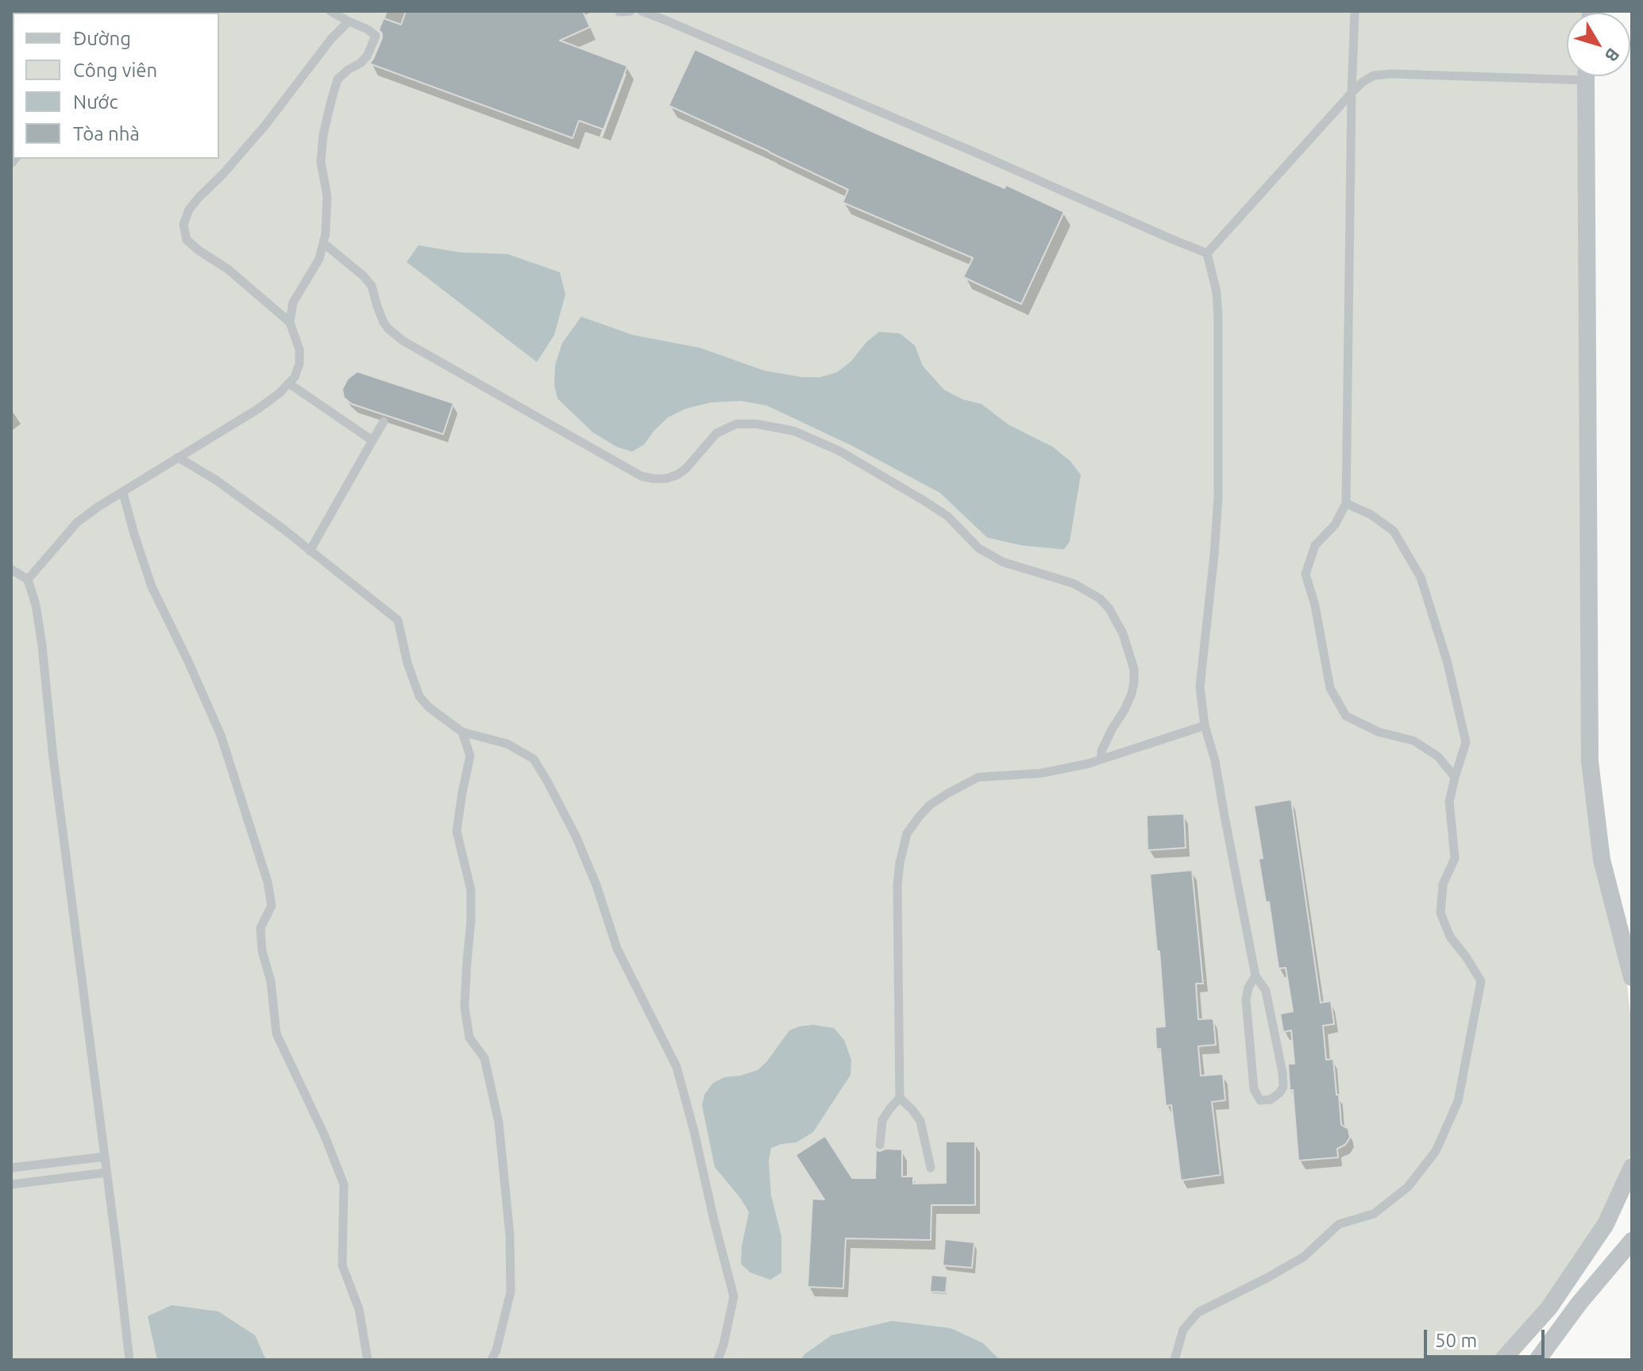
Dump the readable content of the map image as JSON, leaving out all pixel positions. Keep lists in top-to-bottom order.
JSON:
{
  "legend": [
    "Đường",
    "Công viên",
    "Nước",
    "Tòa nhà"
  ],
  "scale_bar": "50 m",
  "north": "bottom right"
}
